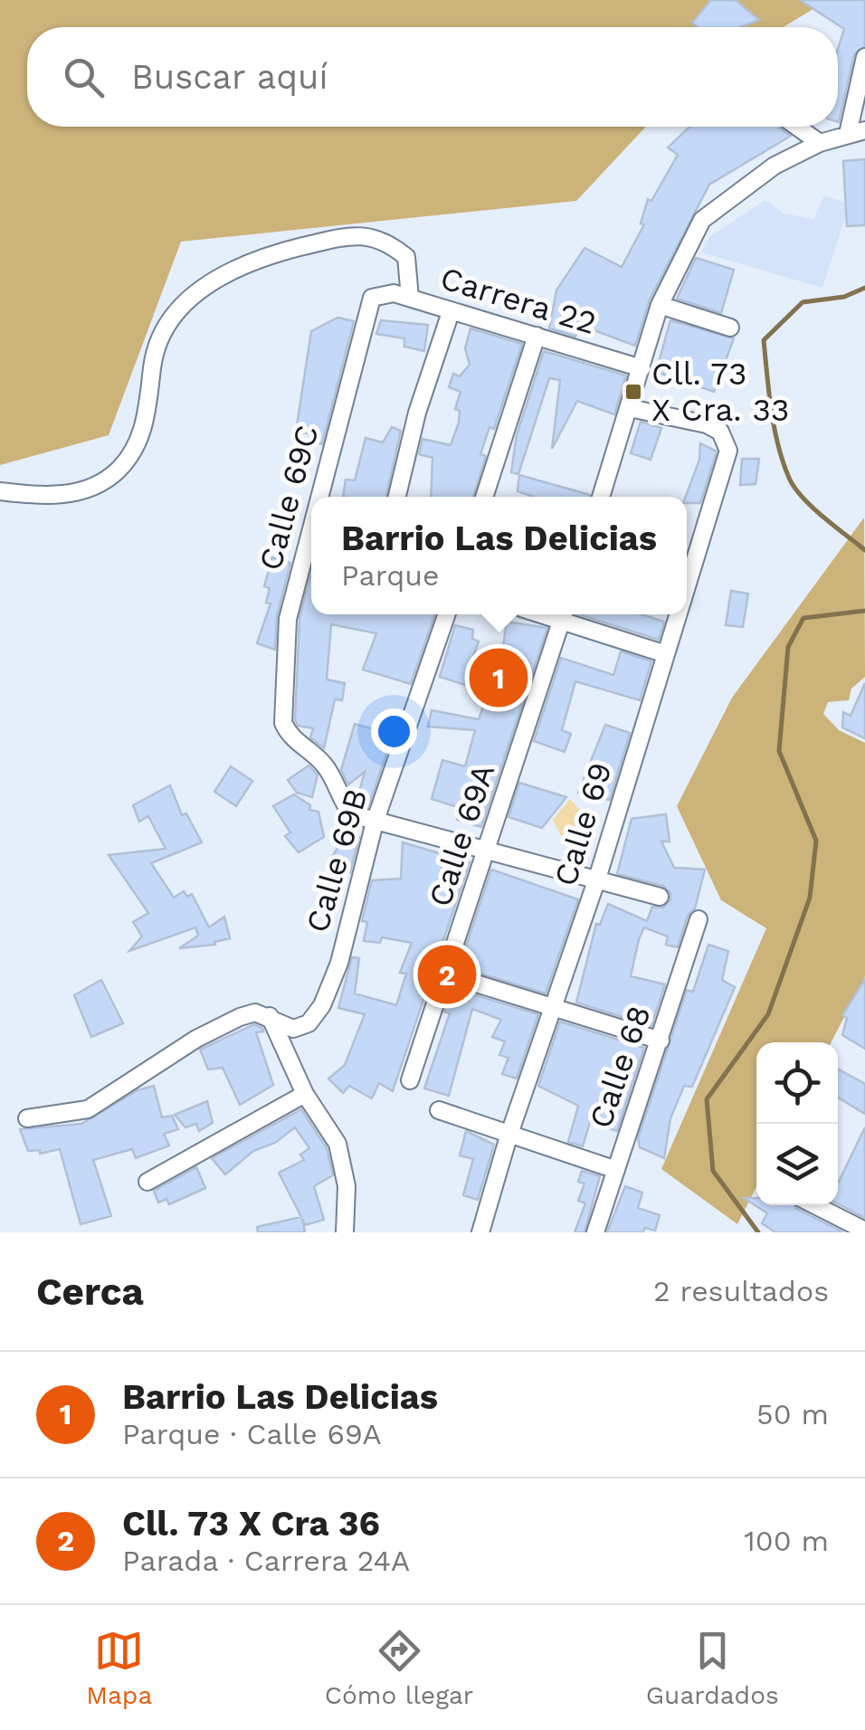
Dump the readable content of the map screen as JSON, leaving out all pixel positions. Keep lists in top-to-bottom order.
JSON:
{
  "streets": {
    "street": [
      "Carrera 22",
      "Calle 69C",
      "Calle 69",
      "Calle 69A",
      "Calle 69B",
      "Calle 68"
    ]
  },
  "crossings": [
    ["Carrera 22", "Calle 69C"],
    ["Calle 69C", "Calle 69B"]
  ],
  "places": {
    "transit": ["Cll. 73 X Cra. 33"]
  },
  "page": {
    "search": "Buscar aquí",
    "popup": ["Barrio Las Delicias", "Parque"],
    "pins": ["1", "2"],
    "heading": ["Cerca", "2 resultados"],
    "list": [
      {
        "mark": "1",
        "name": "Barrio Las Delicias",
        "note": "Parque · Calle 69A",
        "value": "50 m"
      },
      {
        "mark": "2",
        "name": "Cll. 73 X Cra 36",
        "note": "Parada · Carrera 24A",
        "value": "100 m"
      }
    ],
    "nav": ["Mapa", "Cómo llegar", "Guardados"]
  }
}
